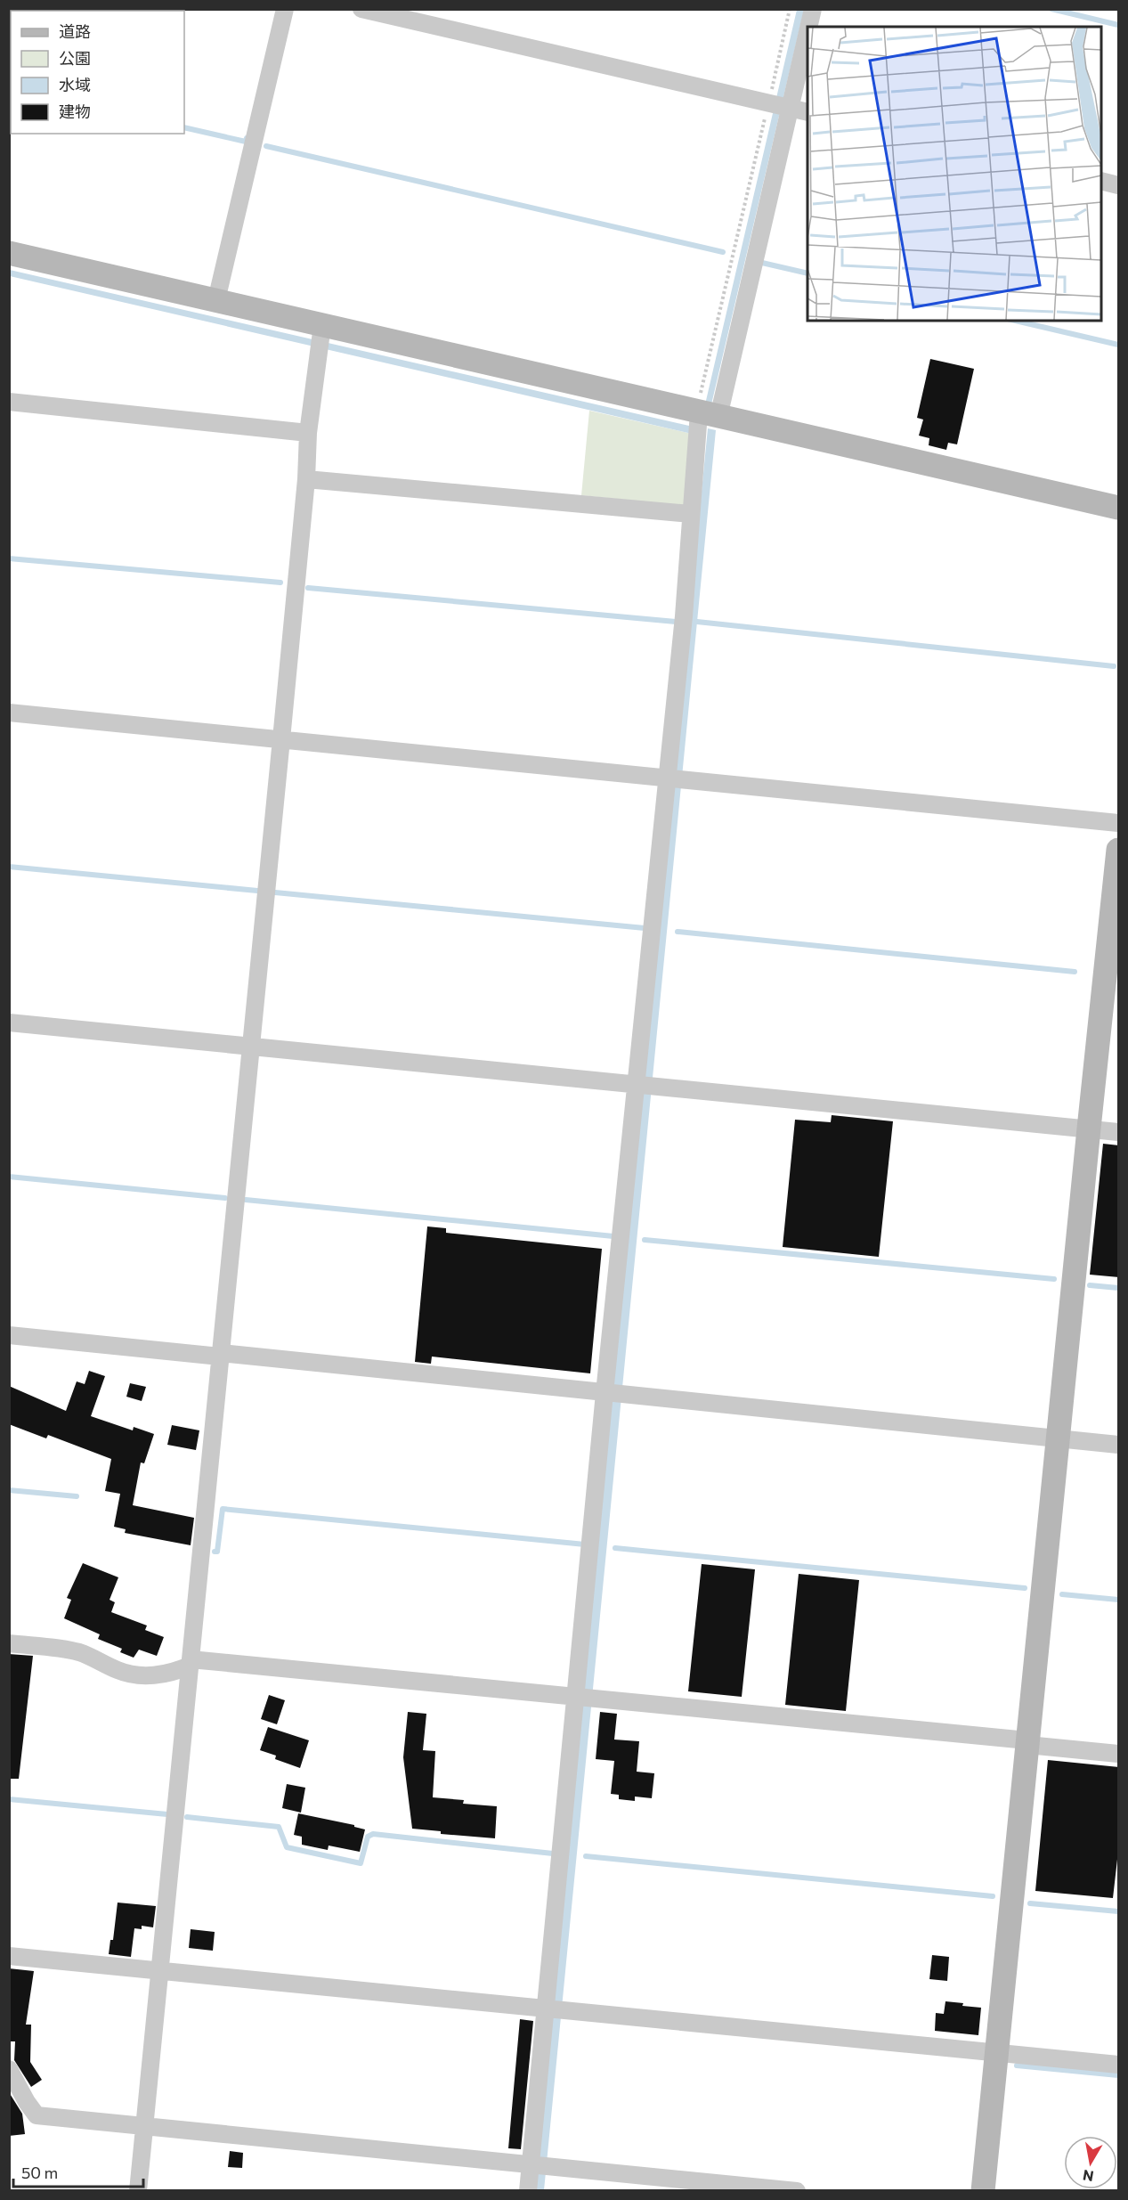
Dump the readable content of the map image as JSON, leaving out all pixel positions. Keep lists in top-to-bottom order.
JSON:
{
  "legend": [
    "道路",
    "公園",
    "水域",
    "建物"
  ],
  "scale_bar": "50 m",
  "north": "bottom"
}
